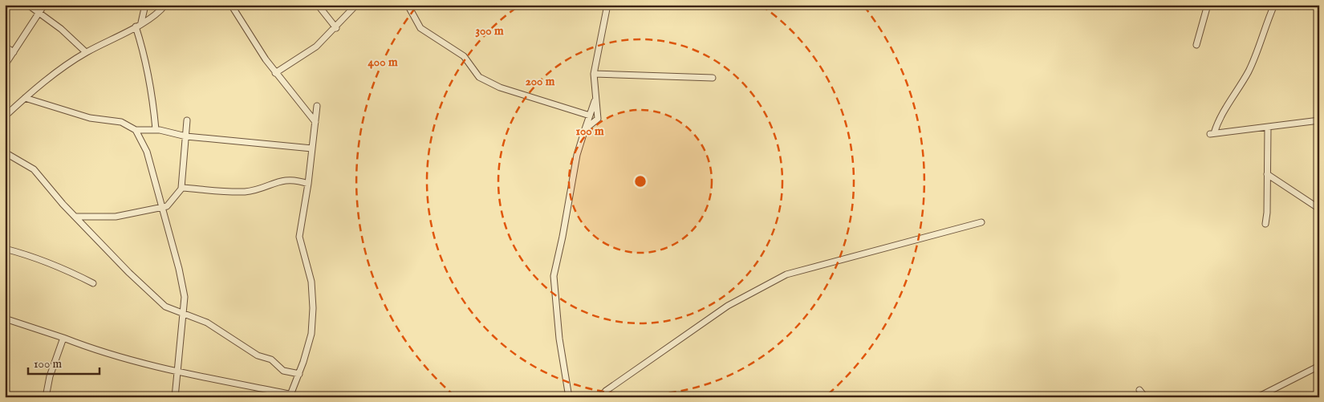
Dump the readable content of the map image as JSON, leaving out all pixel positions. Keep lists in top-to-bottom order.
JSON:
{
  "scale_bar": "100 m",
  "rings": [
    "300 m",
    "400 m",
    "200 m",
    "100 m"
  ]
}
